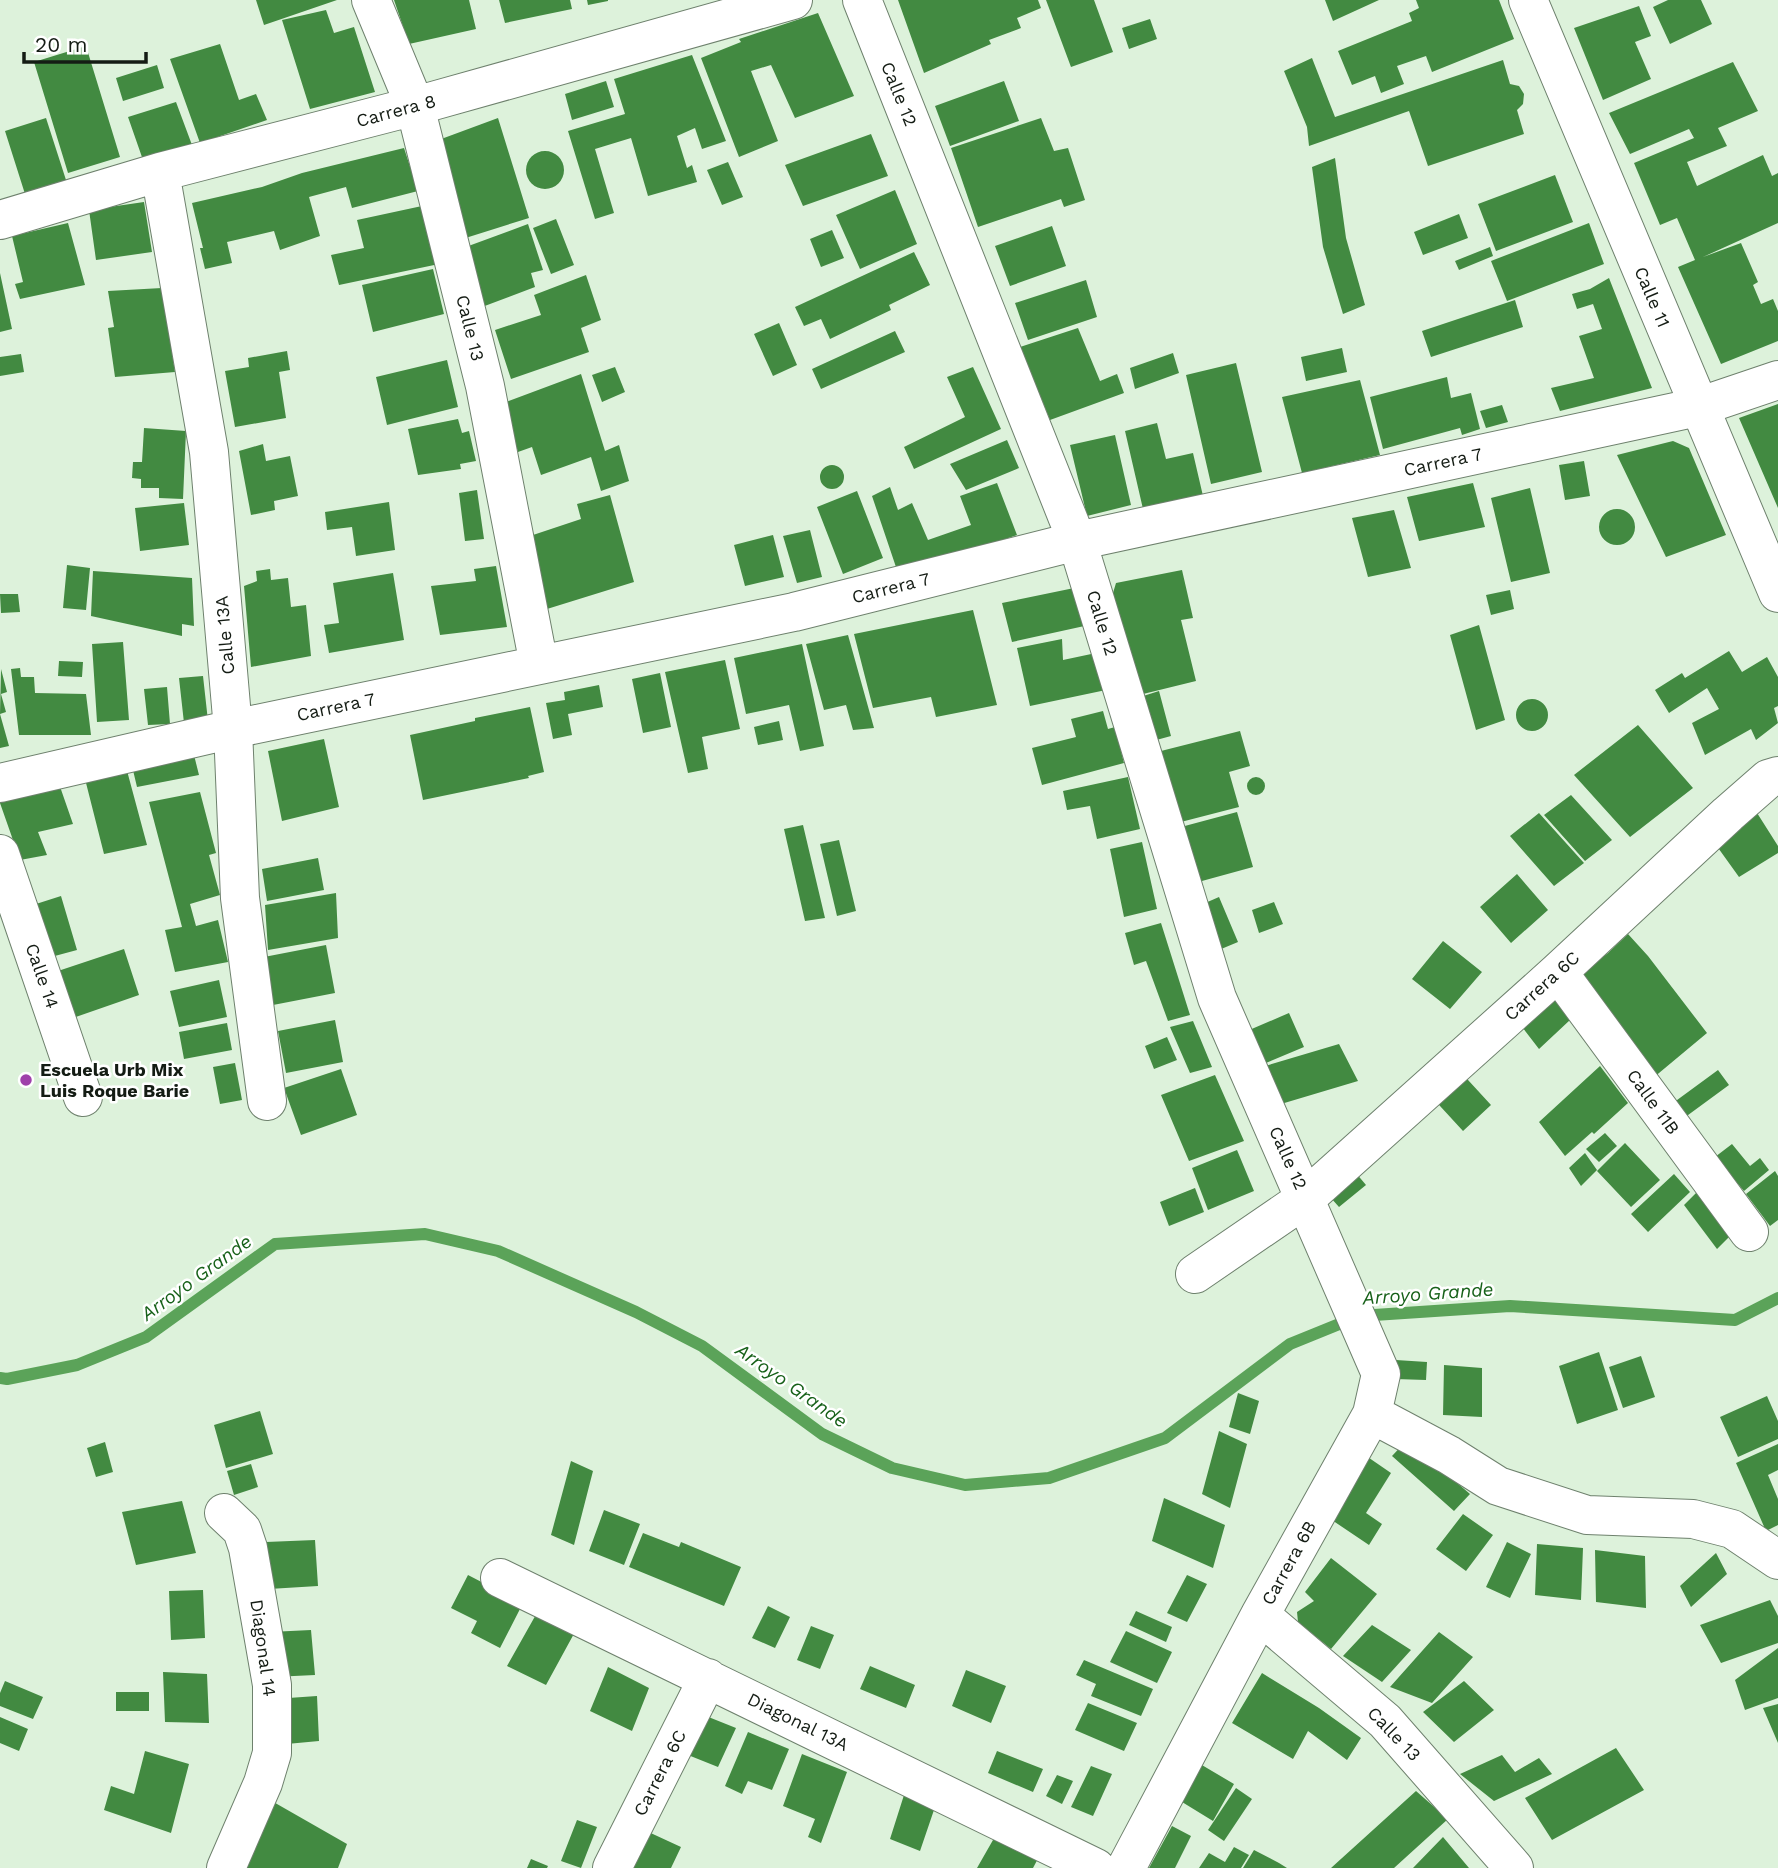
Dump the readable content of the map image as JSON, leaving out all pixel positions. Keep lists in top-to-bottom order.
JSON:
{
  "streets": {
    "street": [
      "Calle 12",
      "Carrera 8",
      "Calle 11",
      "Calle 13",
      "Carrera 7",
      "Calle 13A",
      "Calle 14",
      "Carrera 6C",
      "Calle 11B",
      "Carrera 6B",
      "Diagonal 14",
      "Diagonal 13A"
    ]
  },
  "crossings": [
    ["Calle 12", "Carrera 7"],
    ["Calle 12", "Carrera 6C"],
    ["Calle 12", "Carrera 6B"],
    ["Carrera 8", "Calle 13"],
    ["Carrera 8", "Calle 13A"],
    ["Calle 11", "Carrera 7"],
    ["Calle 13", "Carrera 7"],
    ["Calle 13", "Carrera 6B"],
    ["Carrera 7", "Calle 13A"],
    ["Carrera 6C", "Calle 11B"],
    ["Carrera 6C", "Diagonal 13A"]
  ],
  "water": ["Arroyo Grande"],
  "places": ["Escuela Urb Mix Luis Roque Barie"],
  "scale_bar": "20 m"
}
